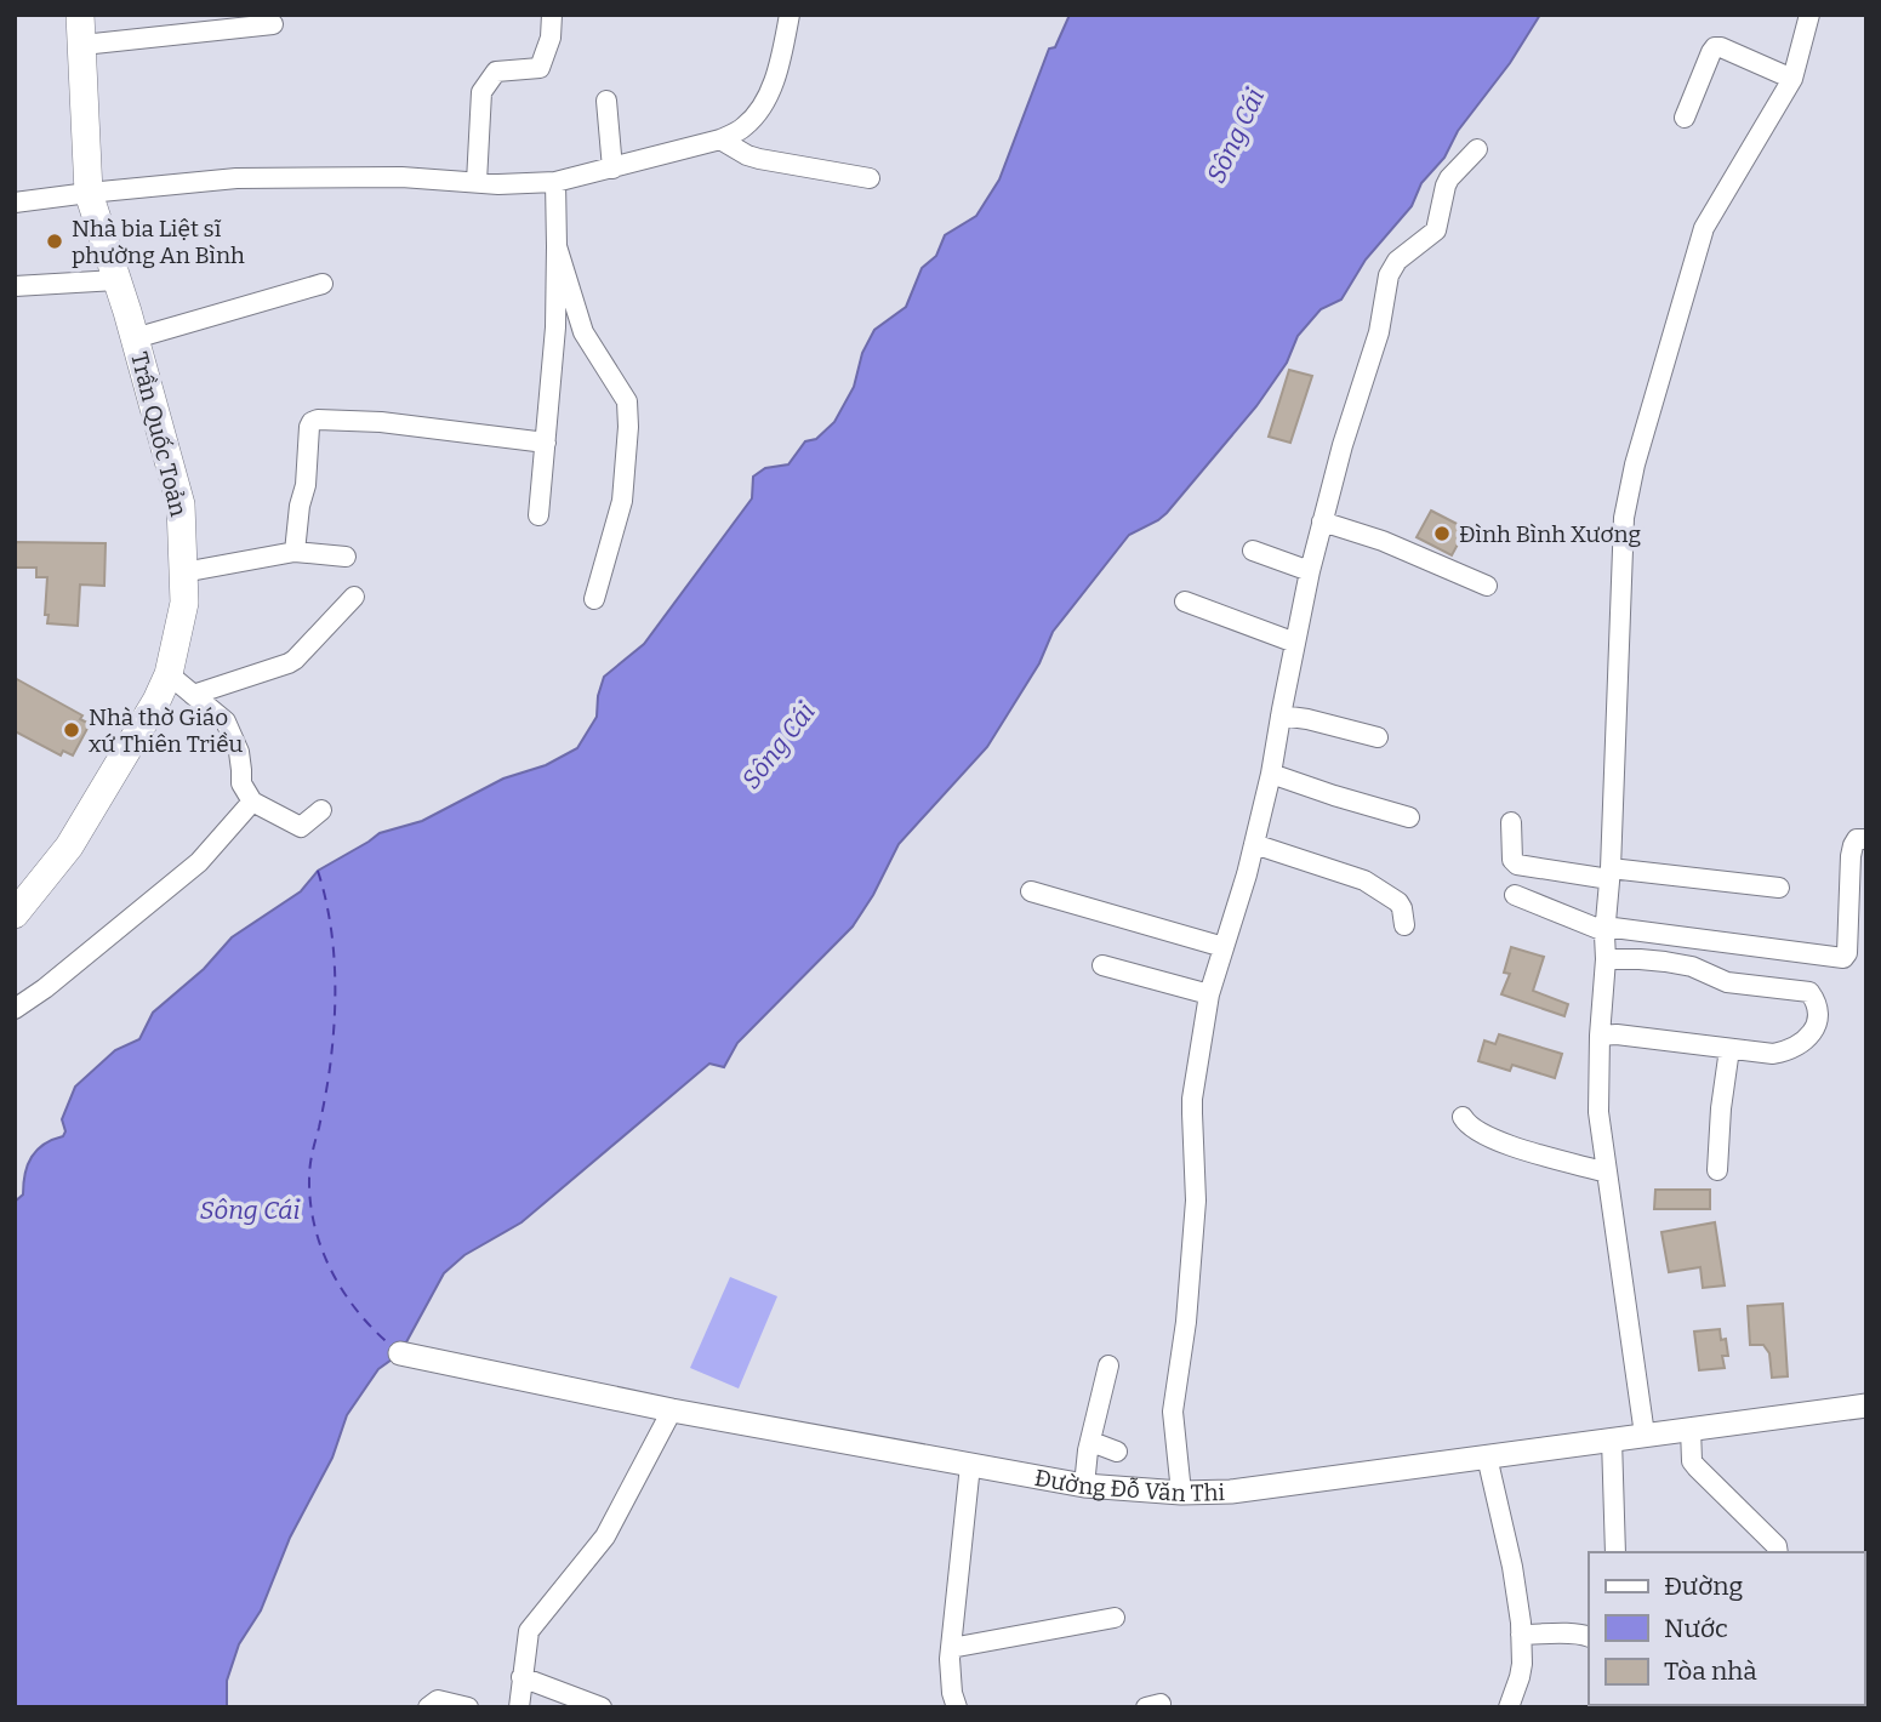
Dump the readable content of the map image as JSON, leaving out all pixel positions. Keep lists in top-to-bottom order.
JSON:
{
  "streets": {
    "main road": ["Trần Quốc Toản"],
    "street": ["Đường Đỗ Văn Thi"]
  },
  "water": ["Sông Cái"],
  "places": ["Nhà bia Liệt sĩ phường An Bình", "Đình Bình Xương", "Nhà thờ Giáo xứ Thiên Triều"],
  "legend": ["Đường", "Nước", "Tòa nhà"]
}
